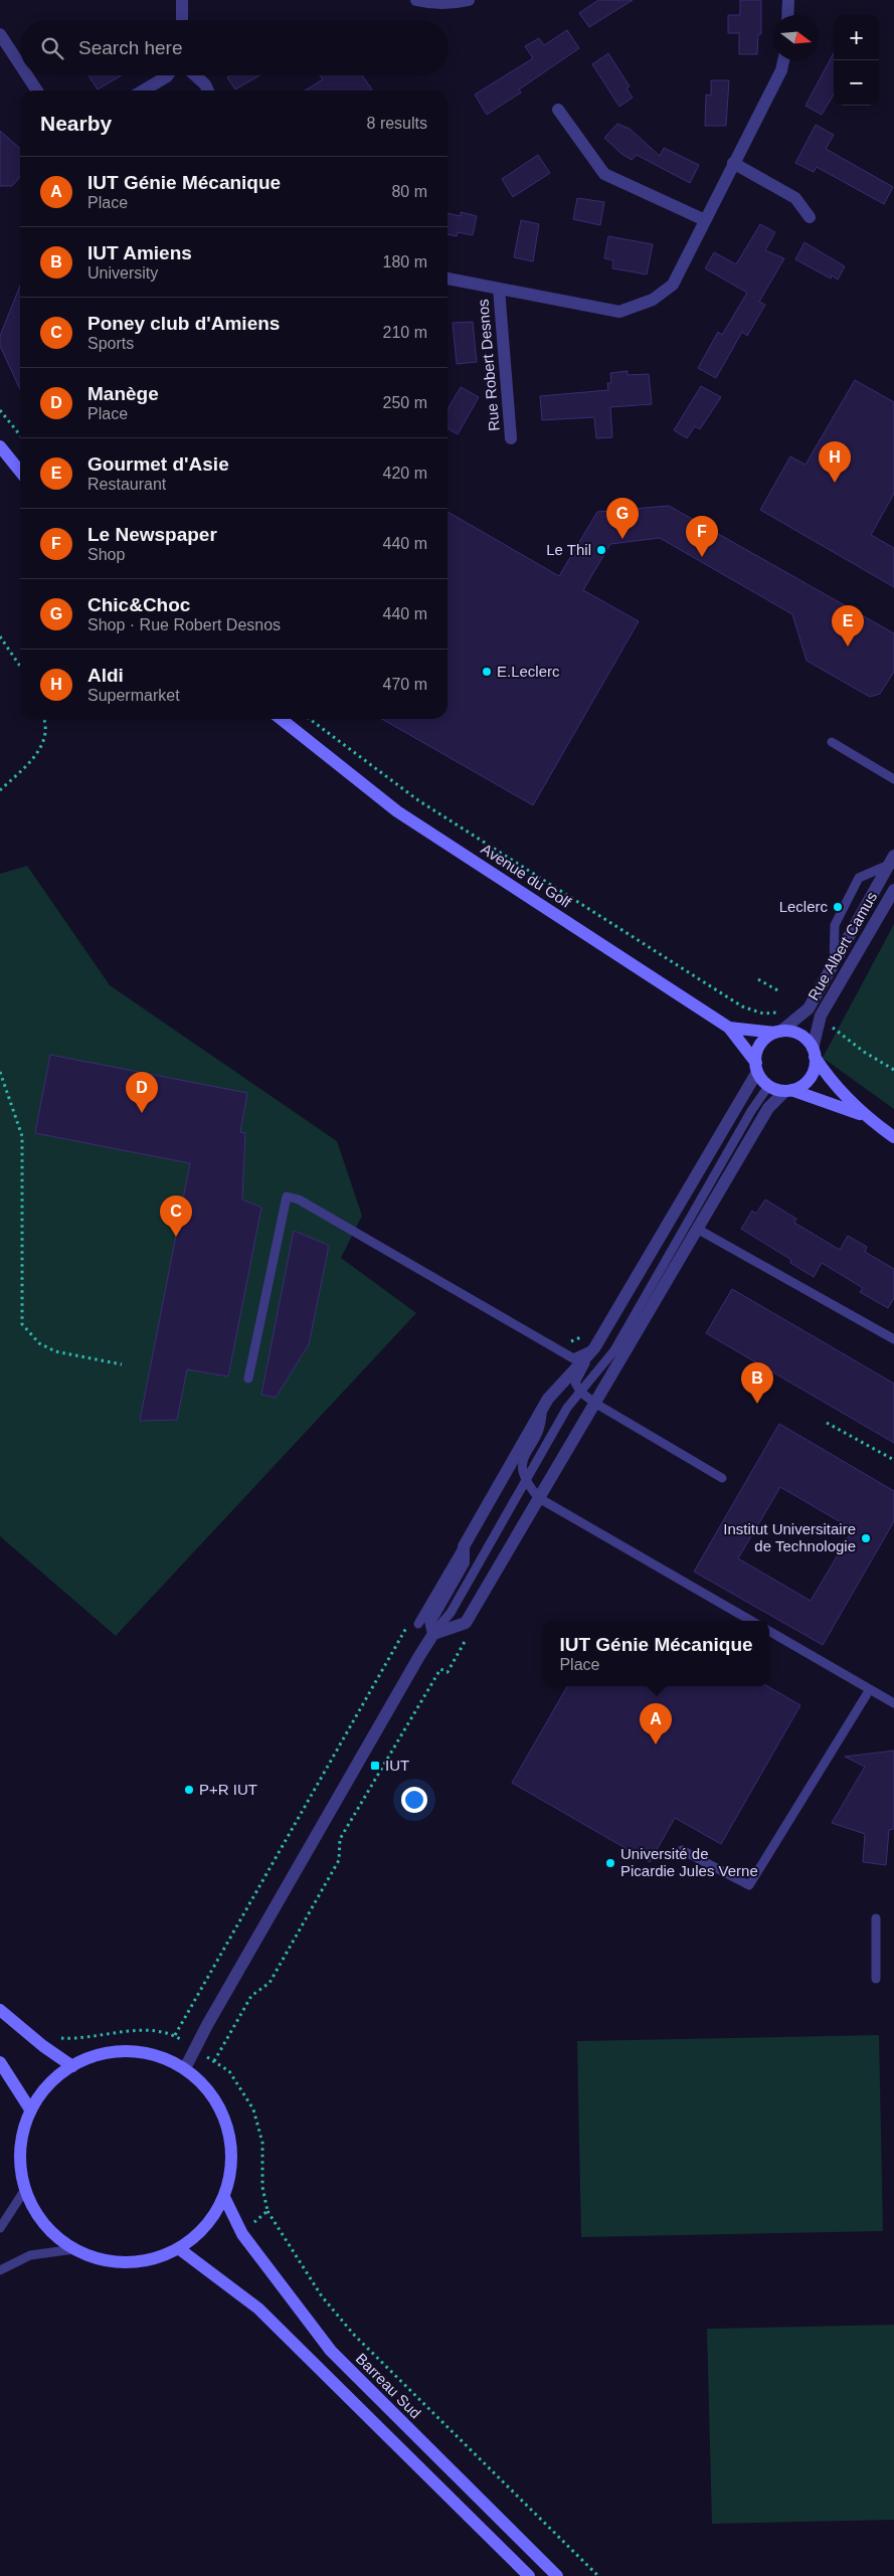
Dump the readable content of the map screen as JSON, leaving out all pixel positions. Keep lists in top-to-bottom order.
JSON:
{
  "streets": {
    "main road": ["Avenue du Golf", "Barreau Sud"],
    "street": ["Rue Robert Desnos", "Rue Albert Camus"]
  },
  "crossings": [
    ["Avenue du Golf", "Rue Albert Camus"]
  ],
  "places": {
    "other": [
      "Le Thil",
      "E.Leclerc",
      "Leclerc",
      "Institut Universitaire de Technologie",
      "P+R IUT",
      "Université de Picardie Jules Verne"
    ],
    "transit": ["IUT"]
  },
  "north": "right",
  "page": {
    "map_buttons": ["+", "−"],
    "search": "Search here",
    "heading": ["Nearby", "8 results"],
    "list": [
      {
        "mark": "A",
        "name": "IUT Génie Mécanique",
        "note": "Place",
        "value": "80 m"
      },
      {
        "mark": "B",
        "name": "IUT Amiens",
        "note": "University",
        "value": "180 m"
      },
      {
        "mark": "C",
        "name": "Poney club d'Amiens",
        "note": "Sports",
        "value": "210 m"
      },
      {
        "mark": "D",
        "name": "Manège",
        "note": "Place",
        "value": "250 m"
      },
      {
        "mark": "E",
        "name": "Gourmet d'Asie",
        "note": "Restaurant",
        "value": "420 m"
      },
      {
        "mark": "F",
        "name": "Le Newspaper",
        "note": "Shop",
        "value": "440 m"
      },
      {
        "mark": "G",
        "name": "Chic&Choc",
        "note": "Shop · Rue Robert Desnos",
        "value": "440 m"
      },
      {
        "mark": "H",
        "name": "Aldi",
        "note": "Supermarket",
        "value": "470 m"
      }
    ],
    "pins": [
      "H",
      "G",
      "F",
      "E",
      "D",
      "C",
      "B",
      "A"
    ],
    "popup": ["IUT Génie Mécanique", "Place"]
  }
}
